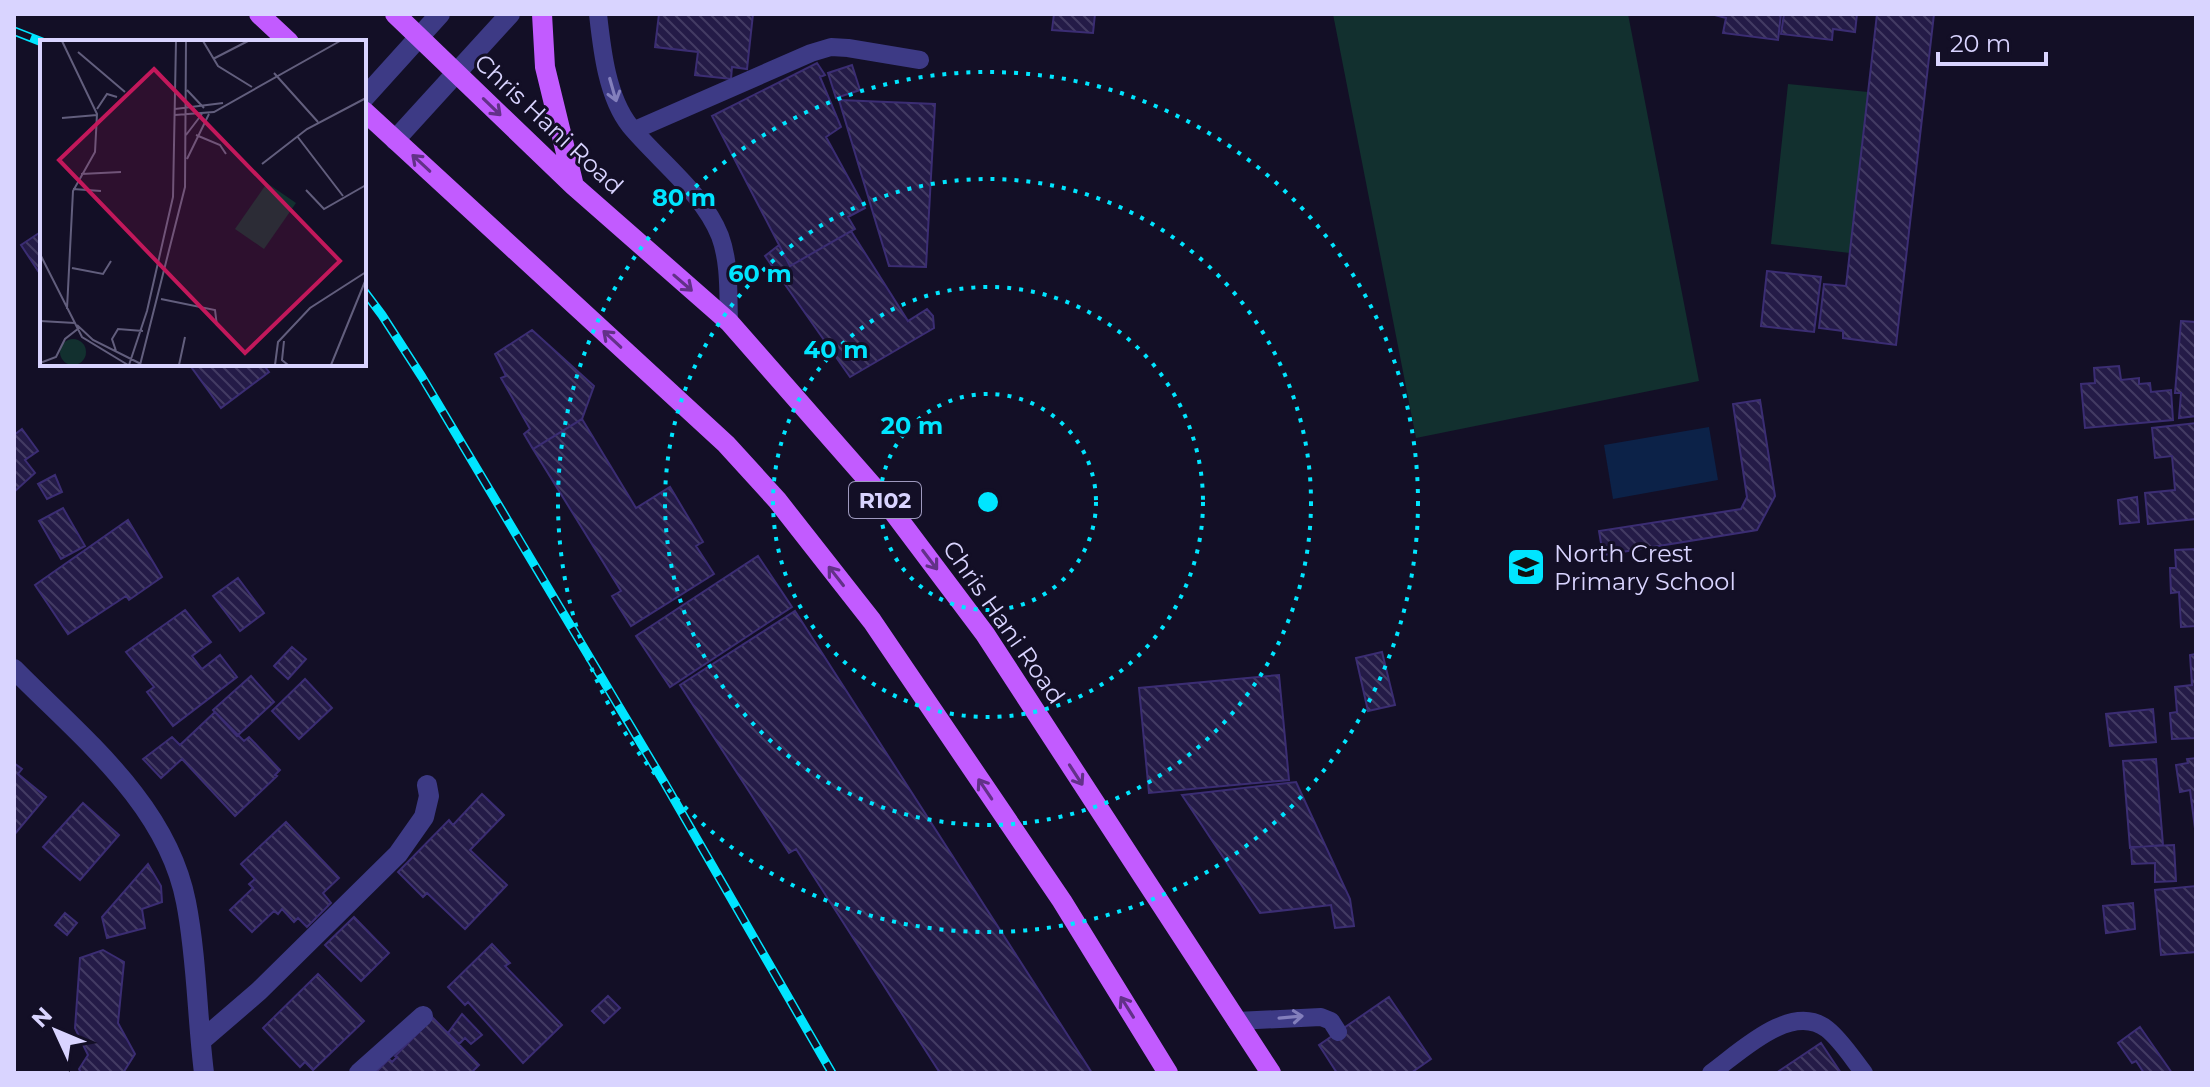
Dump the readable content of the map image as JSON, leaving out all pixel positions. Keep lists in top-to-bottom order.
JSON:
{
  "streets": {
    "main road": ["Chris Hani Road", "R102"]
  },
  "places": {
    "school or university": ["North Crest Primary School"]
  },
  "scale_bar": "20 m",
  "north": "top left",
  "rings": [
    "80 m",
    "60 m",
    "40 m",
    "20 m"
  ]
}
